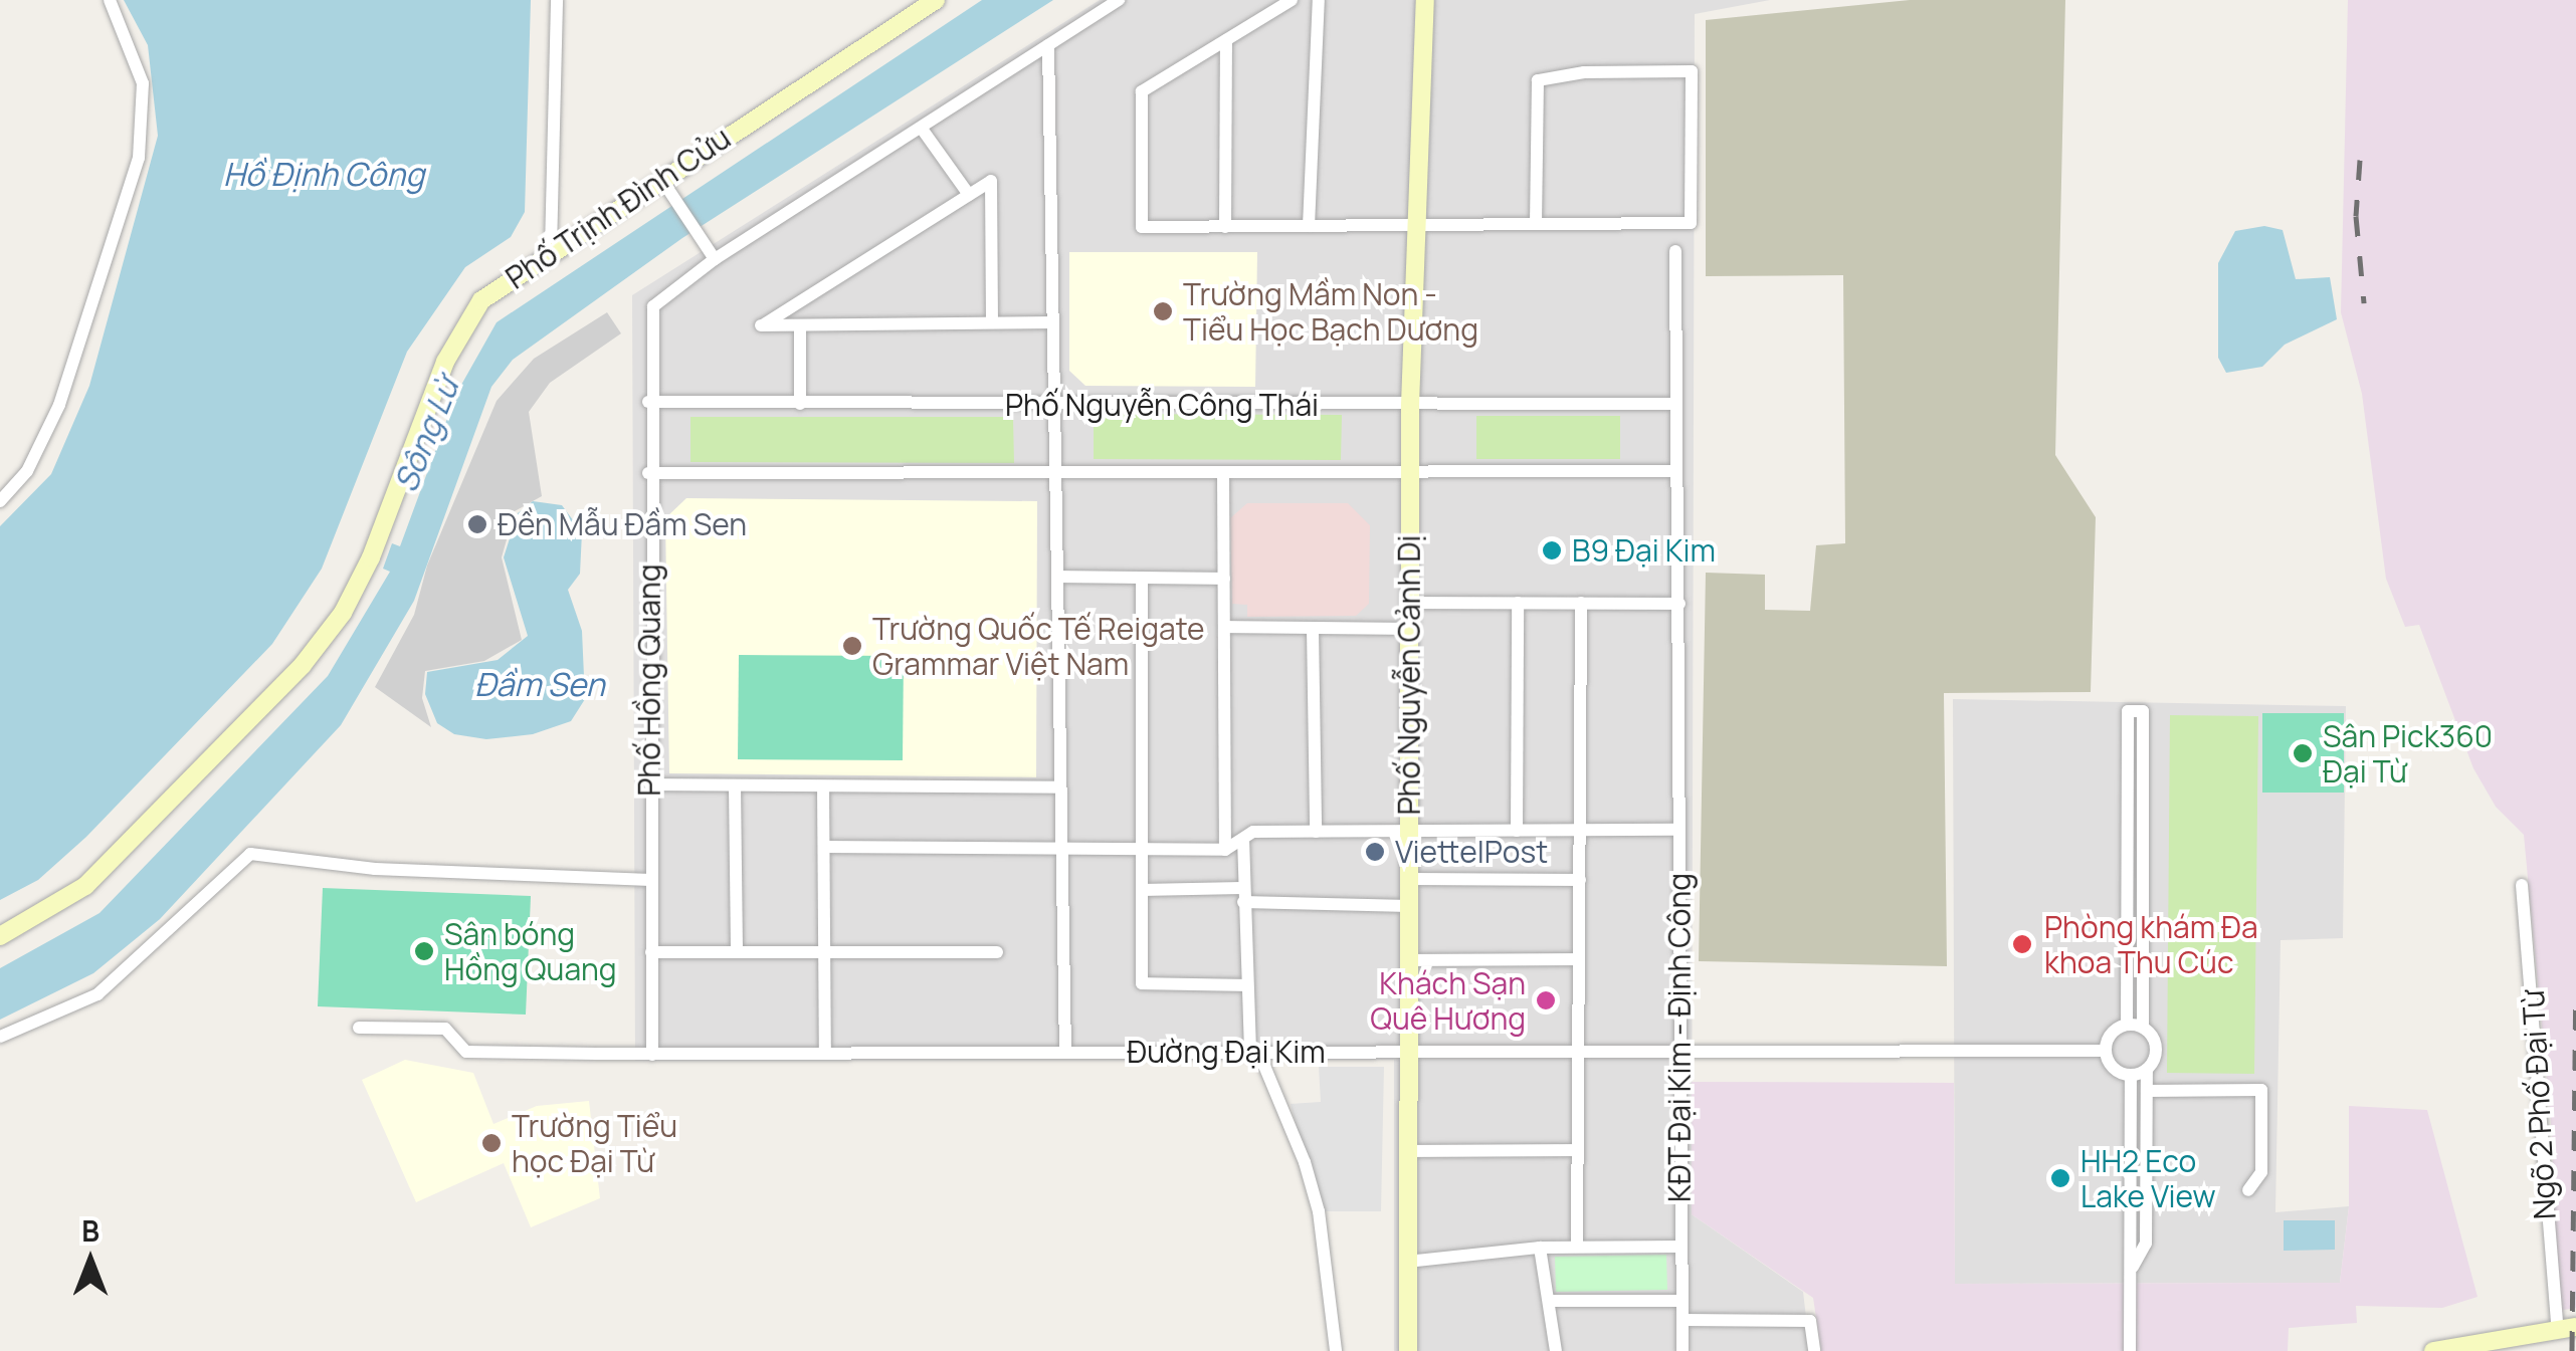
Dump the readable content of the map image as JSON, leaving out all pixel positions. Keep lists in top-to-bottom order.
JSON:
{
  "streets": {
    "main road": ["Phố Trịnh Đình Cửu", "Phố Nguyễn Cảnh Dị"],
    "street": [
      "Phố Nguyễn Công Thái",
      "Phố Hồng Quang",
      "KĐT Đại Kim - Định Công",
      "Đường Đại Kim",
      "Ngõ 2 Phố Đại Từ"
    ]
  },
  "crossings": [
    ["Phố Nguyễn Công Thái", "Phố Nguyễn Cảnh Dị"],
    ["Phố Nguyễn Công Thái", "Phố Hồng Quang"],
    ["Phố Nguyễn Công Thái", "KĐT Đại Kim - Định Công"],
    ["Phố Nguyễn Cảnh Dị", "KĐT Đại Kim - Định Công"],
    ["Phố Nguyễn Cảnh Dị", "Đường Đại Kim"],
    ["Phố Hồng Quang", "Đường Đại Kim"],
    ["KĐT Đại Kim - Định Công", "Đường Đại Kim"]
  ],
  "water": ["Hồ Định Công", "Sông Lừ", "Đầm Sen"],
  "places": [
    "Trường Mầm Non - Tiểu Học Bạch Dương",
    "Đền Mẫu Đầm Sen",
    "B9 Đại Kim",
    "Trường Quốc Tế Reigate Grammar Việt Nam",
    "Sân Pick360 Đại Từ",
    "ViettelPost",
    "Phòng khám Đa khoa Thu Cúc",
    "Sân bóng Hồng Quang",
    "Khách Sạn Quê Hương",
    "Trường Tiểu học Đại Từ",
    "HH2 Eco Lake View"
  ],
  "north": "top"
}
